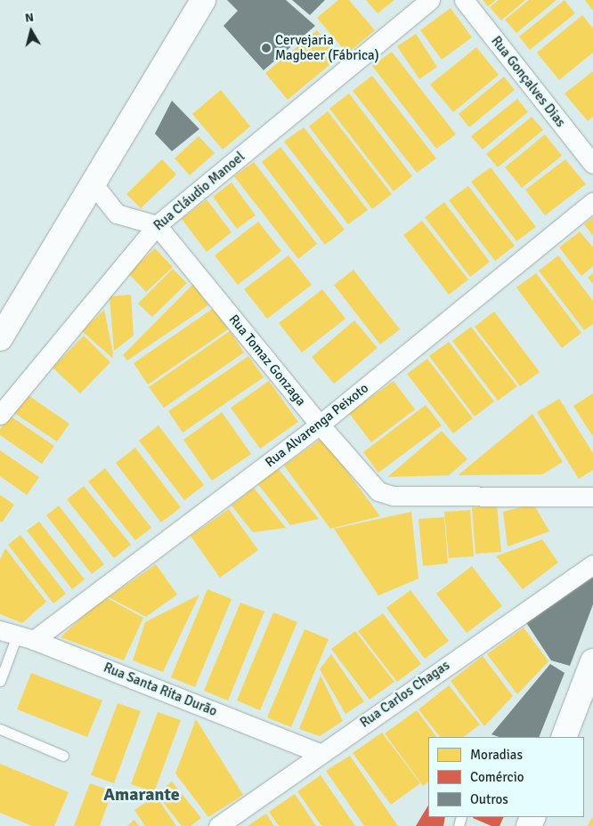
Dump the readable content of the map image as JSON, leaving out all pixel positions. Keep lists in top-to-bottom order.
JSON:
{
  "streets": {
    "street": [
      "Rua Gonçalves Dias",
      "Rua Cláudio Manoel",
      "Rua Tomaz Gonzaga",
      "Rua Alvarenga Peixoto",
      "Rua Santa Rita Durão",
      "Rua Carlos Chagas"
    ]
  },
  "crossings": [
    ["Rua Cláudio Manoel", "Rua Tomaz Gonzaga"],
    ["Rua Tomaz Gonzaga", "Rua Alvarenga Peixoto"],
    ["Rua Alvarenga Peixoto", "Rua Santa Rita Durão"],
    ["Rua Santa Rita Durão", "Rua Carlos Chagas"]
  ],
  "districts": ["Amarante"],
  "places": ["Cervejaria Magbeer (Fábrica)"],
  "legend": ["Moradias", "Comércio", "Outros"],
  "north": "top"
}
